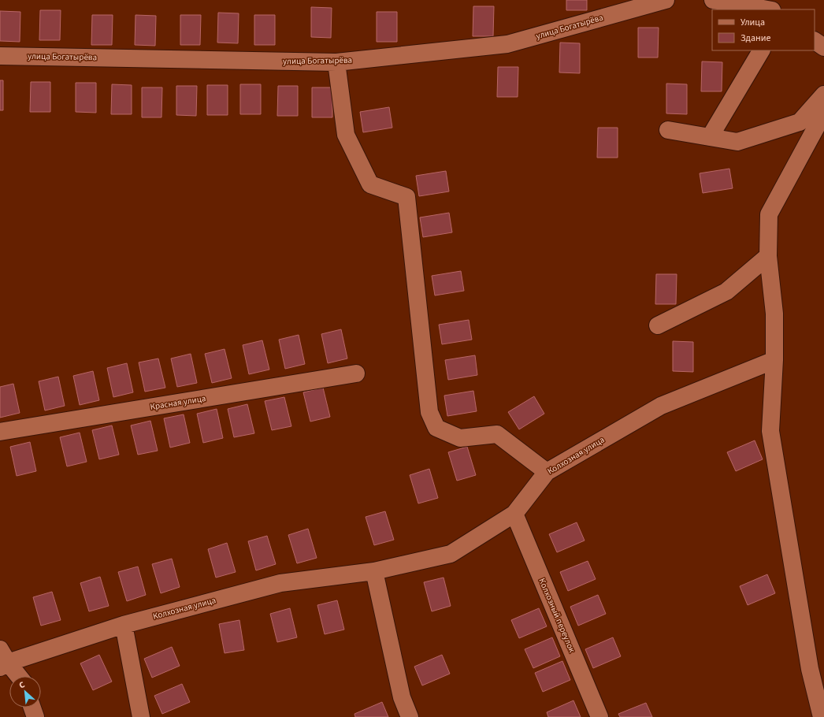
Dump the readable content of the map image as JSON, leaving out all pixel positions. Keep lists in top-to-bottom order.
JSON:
{
  "streets": {
    "street": [
      "улица Богатырёва",
      "Красная улица",
      "Колхозная улица",
      "Колхозный переулок"
    ]
  },
  "crossings": [
    ["Колхозная улица", "Колхозный переулок"]
  ],
  "legend": ["Улица", "Здание"],
  "north": "top left"
}
